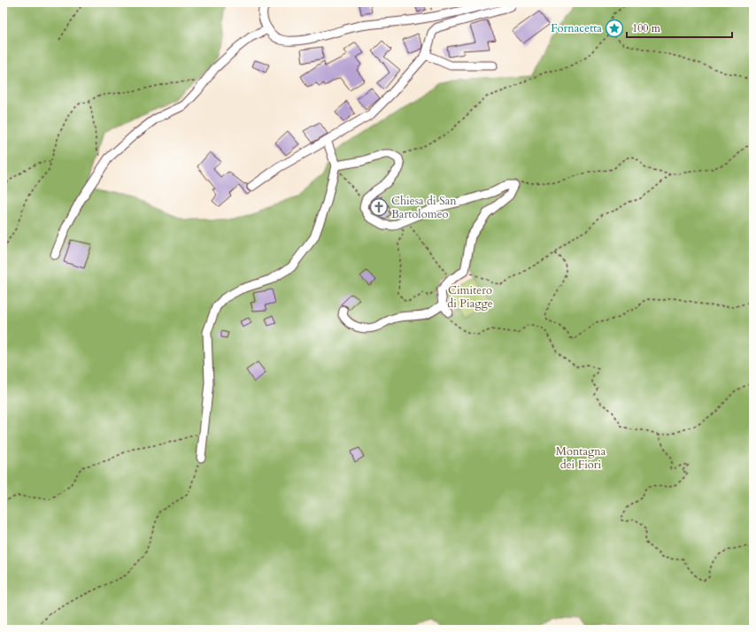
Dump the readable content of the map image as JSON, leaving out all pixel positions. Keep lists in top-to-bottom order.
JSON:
{
  "parks": ["Cimitero di Piagge", "Montagna dei Fiori"],
  "places": {
    "place": ["Fornacetta"],
    "church": ["Chiesa di San Bartolomeo"]
  },
  "scale_bar": "100 m"
}
